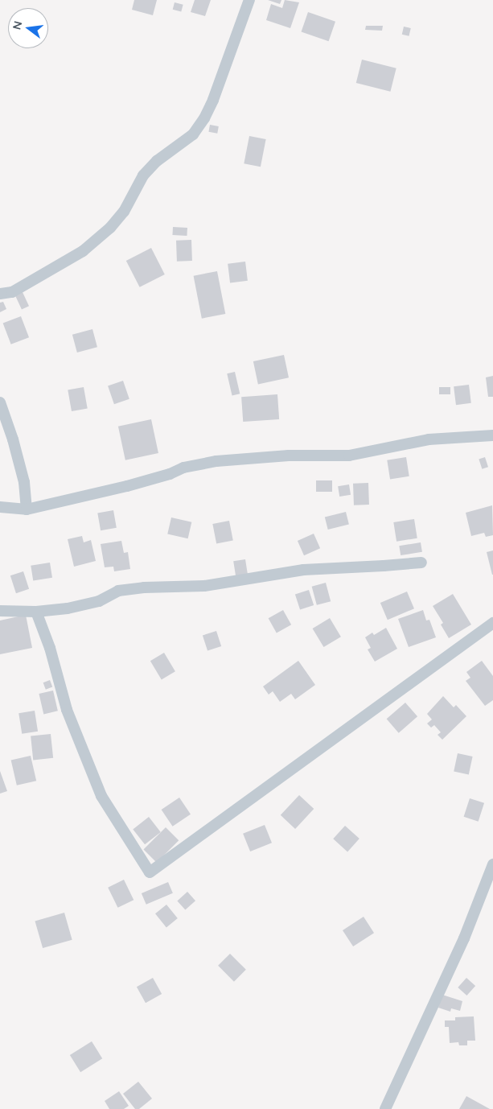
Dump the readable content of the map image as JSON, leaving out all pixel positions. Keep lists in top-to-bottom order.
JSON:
{
  "north": "left"
}
